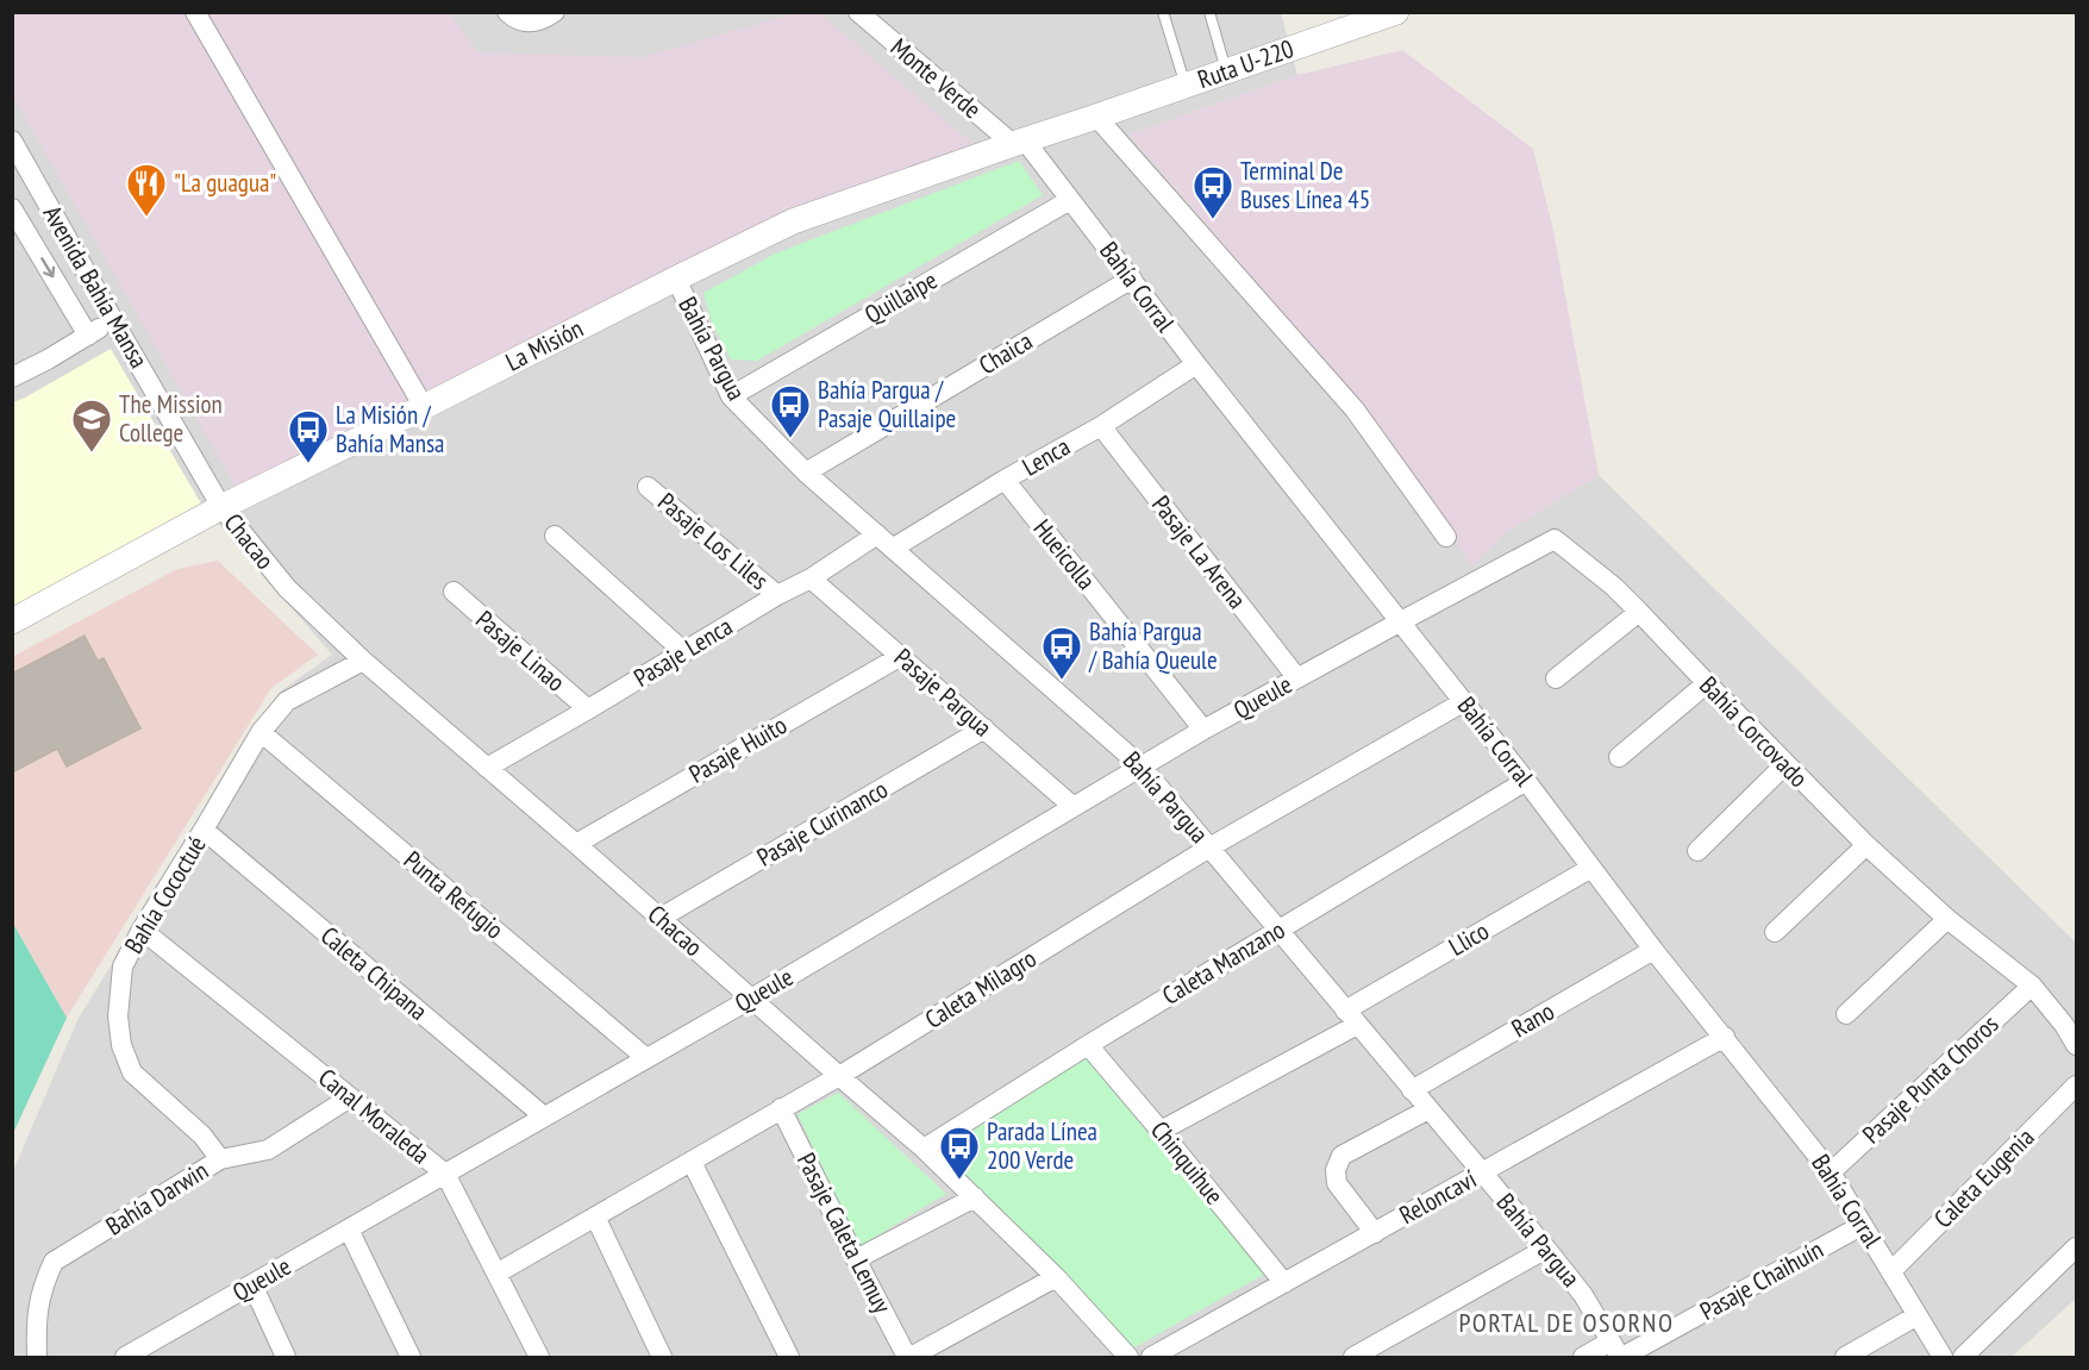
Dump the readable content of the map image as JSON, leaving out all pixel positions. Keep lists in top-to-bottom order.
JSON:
{
  "streets": {
    "street": [
      "Ruta U-220",
      "Monte Verde",
      "Avenida Bahía Mansa",
      "Bahía Corral",
      "Quillaipe",
      "La Misión",
      "Bahía Pargua",
      "Chaica",
      "Lenca",
      "Chacao",
      "Pasaje Los Liles",
      "Pasaje La Arena",
      "Hueicolla",
      "Pasaje Linao",
      "Pasaje Lenca",
      "Pasaje Pargua",
      "Queule",
      "Bahía Corcovado",
      "Pasaje Huito",
      "Pasaje Curinanco",
      "Bahía Cococtué",
      "Punta Refugio",
      "Llico",
      "Caleta Manzano",
      "Caleta Chipana",
      "Caleta Milagro",
      "Rano",
      "Pasaje Punta Choros",
      "Canal Moraleda",
      "Chinquihue",
      "Caleta Eugenia",
      "Reloncaví",
      "Bahía Darwin",
      "Pasaje Caleta Lemuy",
      "Pasaje Chaihuín"
    ]
  },
  "crossings": [
    ["Ruta U-220", "La Misión"],
    ["Monte Verde", "Bahía Corral"],
    ["Monte Verde", "La Misión"],
    ["Avenida Bahía Mansa", "La Misión"],
    ["Avenida Bahía Mansa", "Chacao"],
    ["Bahía Corral", "Quillaipe"],
    ["Bahía Corral", "La Misión"],
    ["Bahía Corral", "Chaica"],
    ["Bahía Corral", "Lenca"],
    ["Bahía Corral", "Queule"],
    ["Bahía Corral", "Bahía Corcovado"],
    ["Bahía Corral", "Llico"],
    ["Bahía Corral", "Caleta Manzano"],
    ["Bahía Corral", "Caleta Milagro"],
    ["Bahía Corral", "Rano"],
    ["Bahía Corral", "Pasaje Punta Choros"],
    ["Bahía Corral", "Caleta Eugenia"],
    ["Bahía Corral", "Reloncaví"],
    ["Bahía Corral", "Pasaje Chaihuín"],
    ["Quillaipe", "Bahía Pargua"],
    ["La Misión", "Bahía Pargua"],
    ["La Misión", "Chacao"],
    ["Bahía Pargua", "Chaica"],
    ["Bahía Pargua", "Lenca"],
    ["Bahía Pargua", "Pasaje Lenca"],
    ["Bahía Pargua", "Queule"],
    ["Bahía Pargua", "Llico"],
    ["Bahía Pargua", "Caleta Manzano"],
    ["Bahía Pargua", "Caleta Milagro"],
    ["Bahía Pargua", "Rano"],
    ["Bahía Pargua", "Reloncaví"],
    ["Bahía Pargua", "Pasaje Chaihuín"],
    ["Lenca", "Pasaje La Arena"],
    ["Lenca", "Hueicolla"],
    ["Chacao", "Pasaje Lenca"],
    ["Chacao", "Queule"],
    ["Chacao", "Pasaje Huito"],
    ["Chacao", "Pasaje Curinanco"],
    ["Chacao", "Bahía Cococtué"],
    ["Chacao", "Caleta Manzano"],
    ["Chacao", "Caleta Milagro"],
    ["Pasaje Los Liles", "Pasaje Lenca"],
    ["Pasaje La Arena", "Queule"],
    ["Hueicolla", "Queule"],
    ["Pasaje Linao", "Pasaje Lenca"],
    ["Pasaje Lenca", "Pasaje Pargua"],
    ["Pasaje Pargua", "Queule"],
    ["Pasaje Pargua", "Pasaje Huito"],
    ["Pasaje Pargua", "Pasaje Curinanco"],
    ["Queule", "Bahía Corcovado"],
    ["Queule", "Punta Refugio"],
    ["Queule", "Caleta Chipana"],
    ["Queule", "Canal Moraleda"],
    ["Bahía Corcovado", "Pasaje Punta Choros"],
    ["Bahía Cococtué", "Punta Refugio"],
    ["Bahía Cococtué", "Caleta Chipana"],
    ["Bahía Cococtué", "Canal Moraleda"],
    ["Bahía Cococtué", "Bahía Darwin"],
    ["Llico", "Chinquihue"],
    ["Caleta Manzano", "Chinquihue"],
    ["Caleta Milagro", "Canal Moraleda"],
    ["Caleta Milagro", "Pasaje Caleta Lemuy"],
    ["Canal Moraleda", "Bahía Darwin"],
    ["Chinquihue", "Reloncaví"]
  ],
  "districts": ["PORTAL DE OSORNO"],
  "places": {
    "restaurant": ["\"La guagua\""],
    "bus stop": [
      "Terminal De Buses Línea 45",
      "Bahía Pargua / Pasaje Quillaipe",
      "La Misión / Bahía Mansa",
      "Bahía Pargua / Bahía Queule",
      "Parada Línea 200 Verde"
    ],
    "school or university": ["The Mission College"]
  }
}
